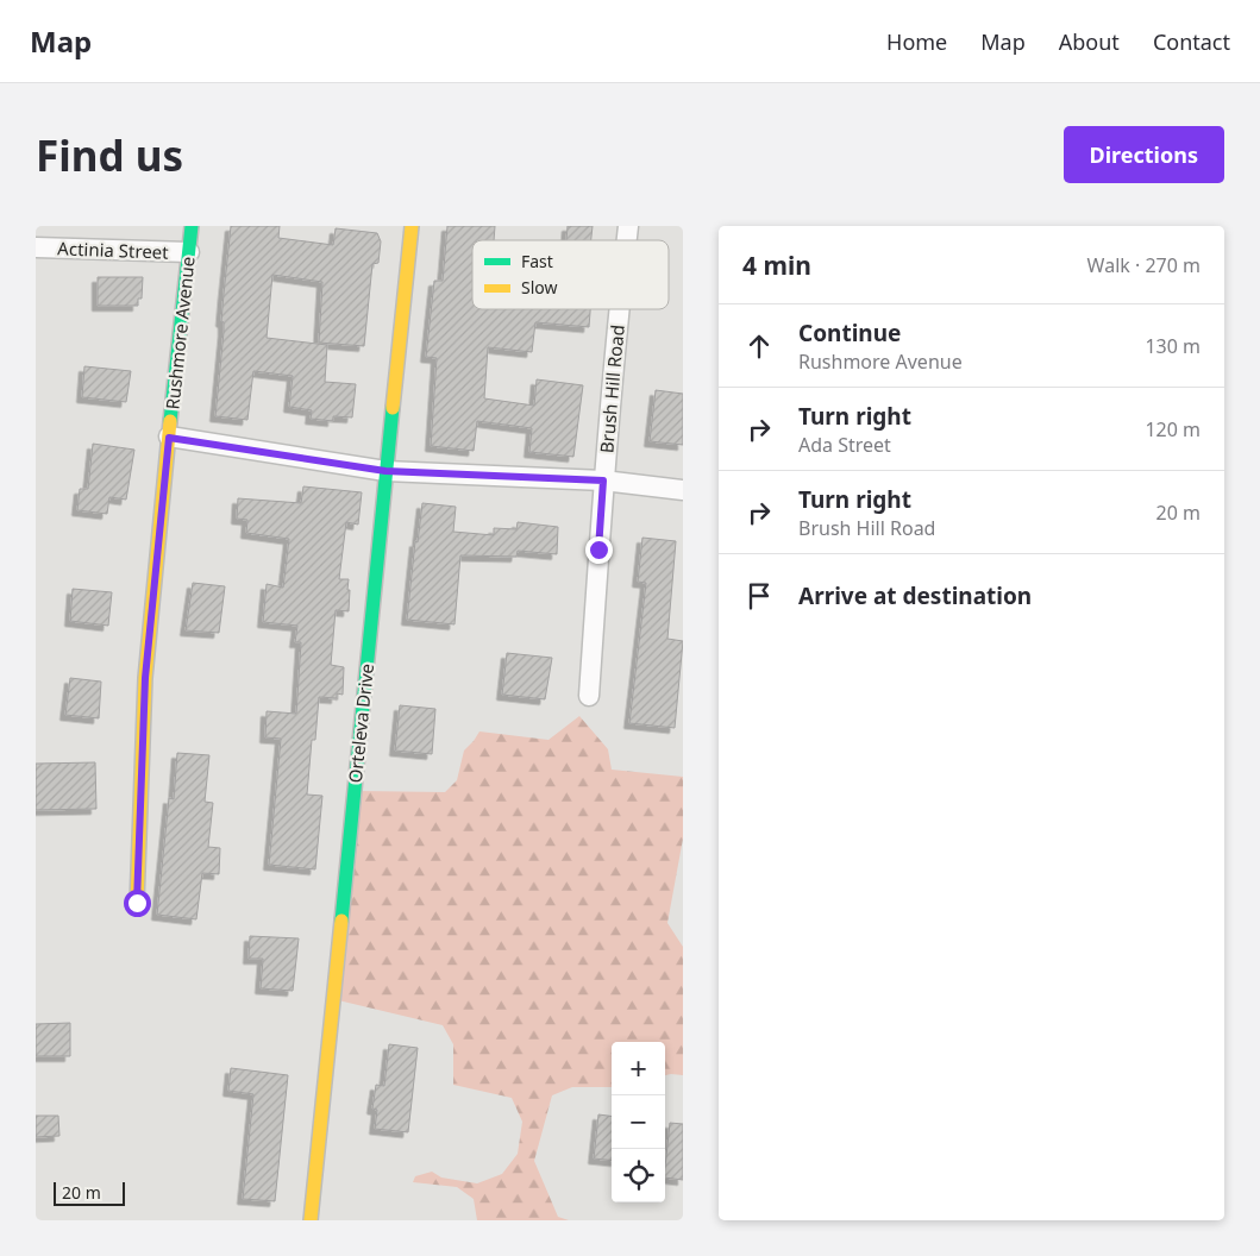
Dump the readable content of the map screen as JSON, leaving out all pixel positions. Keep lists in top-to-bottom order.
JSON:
{
  "streets": {
    "street": [
      "Actinia Street",
      "Rushmore Avenue",
      "Brush Hill Road",
      "Orteleva Drive"
    ]
  },
  "crossings": [
    ["Actinia Street", "Rushmore Avenue"]
  ],
  "legend": ["Fast", "Slow"],
  "scale_bar": "20 m",
  "page": {
    "header": "Map",
    "nav": [
      "Home",
      "Map",
      "About",
      "Contact"
    ],
    "buttons": "Directions",
    "title": "Find us",
    "heading": ["4 min", "Walk · 270 m"],
    "list": [
      ["Continue", "Rushmore Avenue", "130 m"],
      ["Turn right", "Ada Street", "120 m"],
      ["Turn right", "Brush Hill Road", "20 m"],
      "Arrive at destination"
    ],
    "map_buttons": ["+", "−"],
    "scale": "20 m"
  }
}
